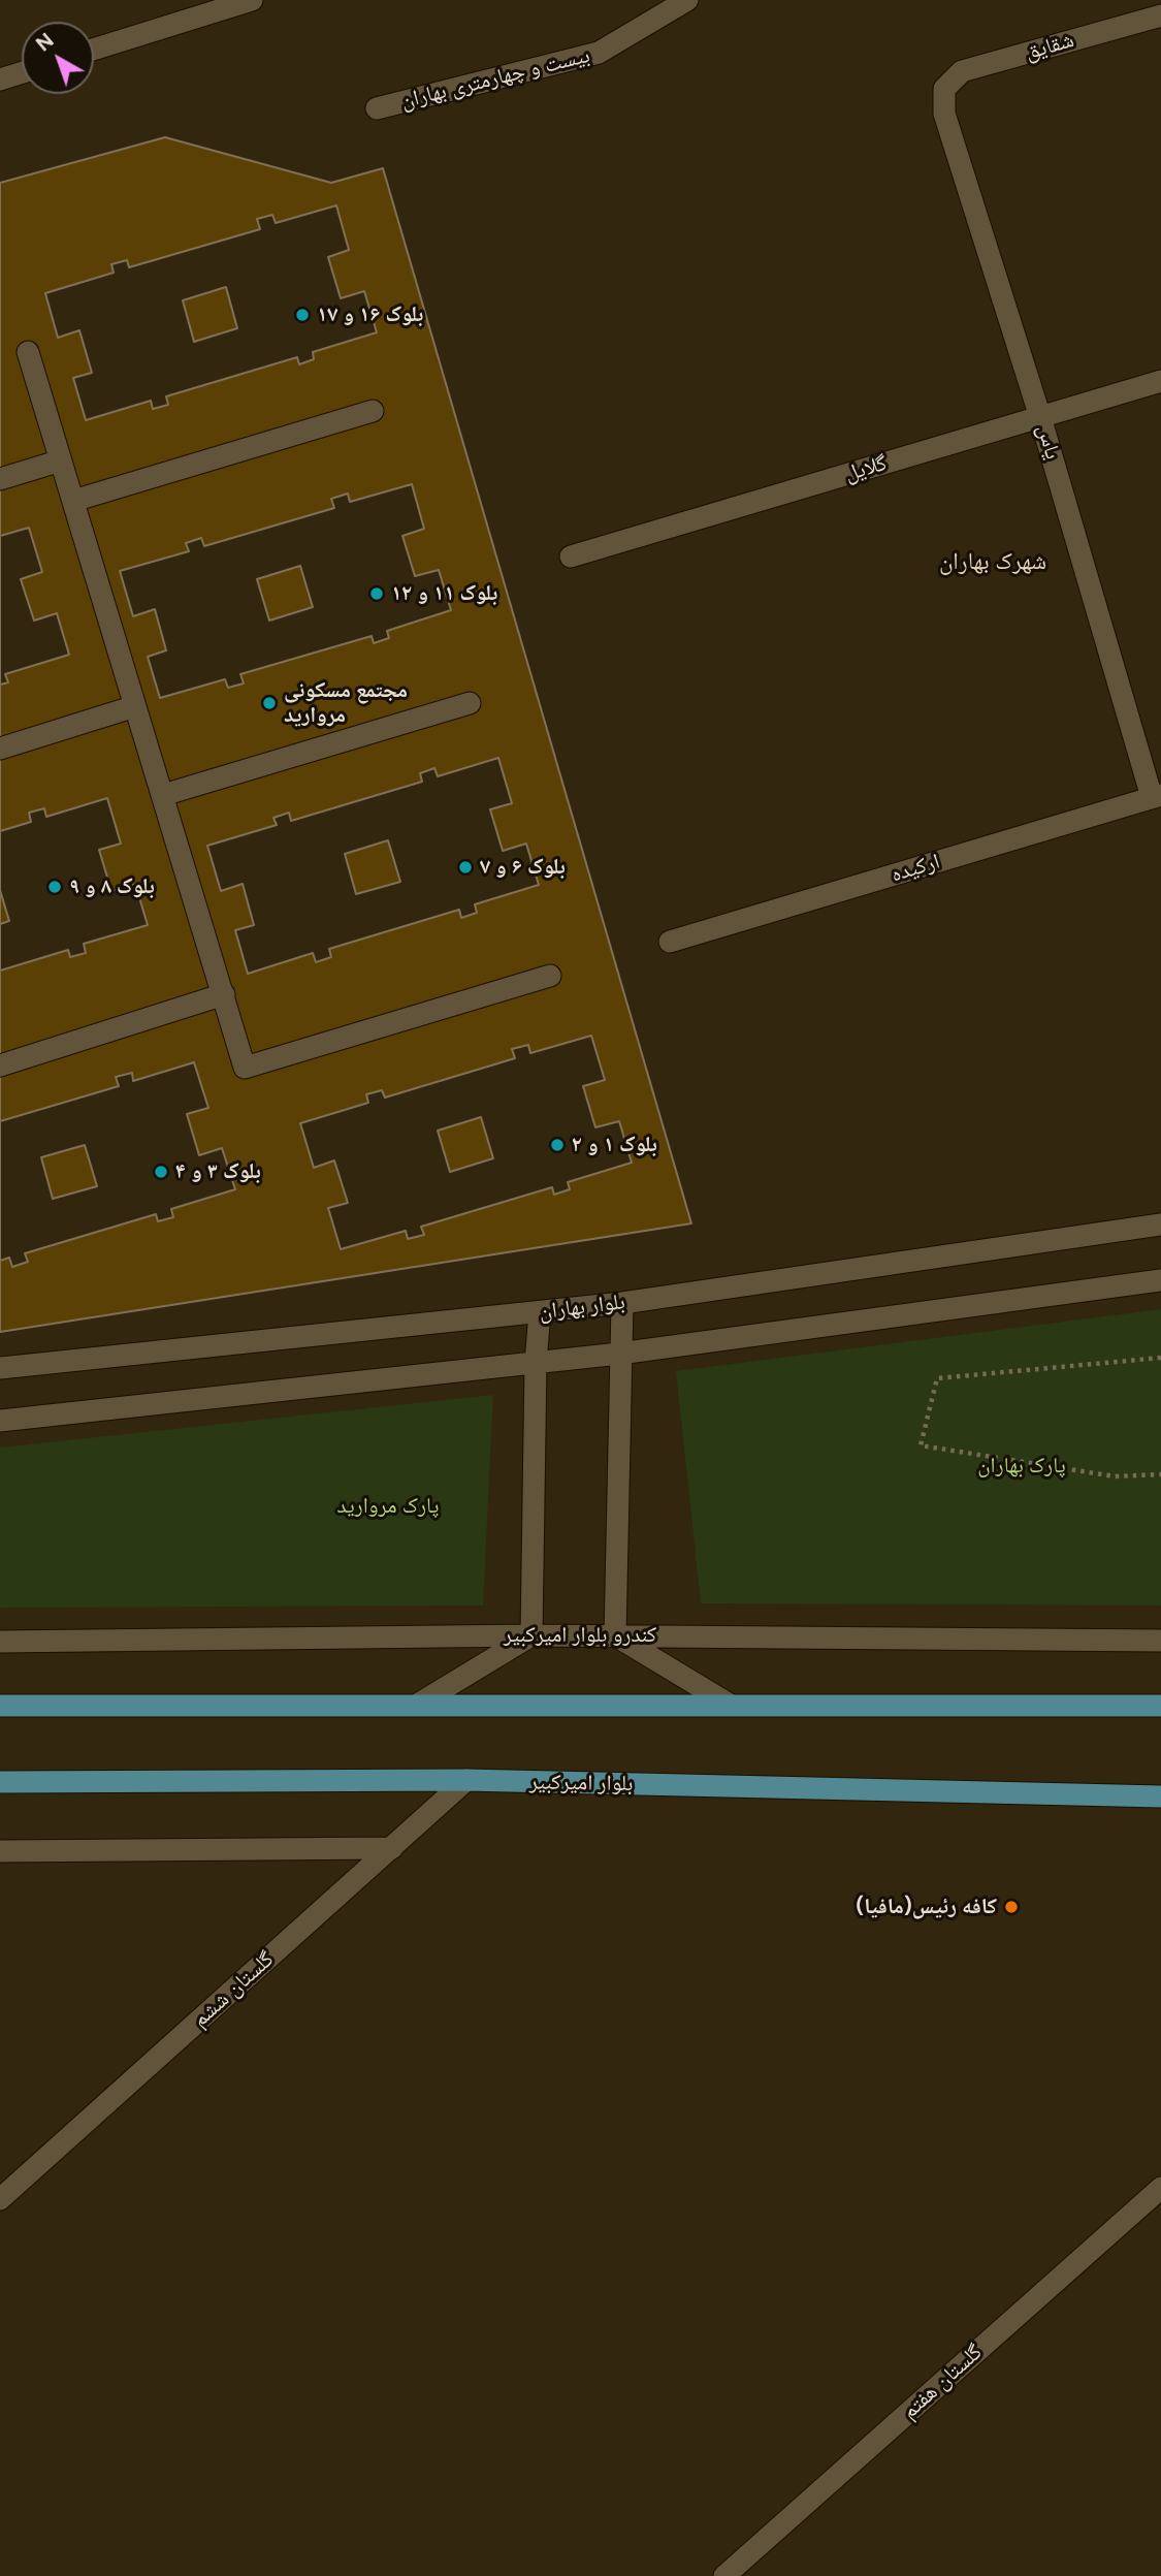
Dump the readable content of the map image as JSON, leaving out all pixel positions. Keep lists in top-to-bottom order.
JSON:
{
  "streets": {
    "main road": ["بلوار امیرکبیر"],
    "street": [
      "شقایق",
      "بیست و چهارمتری بهاران",
      "یاس",
      "گلایل",
      "ارکیده",
      "بلوار بهاران",
      "کندرو بلوار امیرکبیر",
      "گلستان ششم",
      "گلستان هفتم"
    ]
  },
  "crossings": [
    ["شقایق", "یاس"],
    ["یاس", "گلایل"],
    ["یاس", "ارکیده"],
    ["بلوار امیرکبیر", "گلستان ششم"]
  ],
  "districts": ["شهرک بهاران"],
  "parks": ["پارک بهاران", "پارک مروارید"],
  "places": [
    "بلوک ۱۶ و ۱۷",
    "بلوک ۱۱ و ۱۲",
    "مجتمع مسکونی مروارید",
    "بلوک ۶ و ۷",
    "بلوک ۸ و ۹",
    "بلوک ۱ و ۲",
    "بلوک ۳ و ۴",
    "کافه رئیس(مافیا)"
  ],
  "north": "top left"
}
